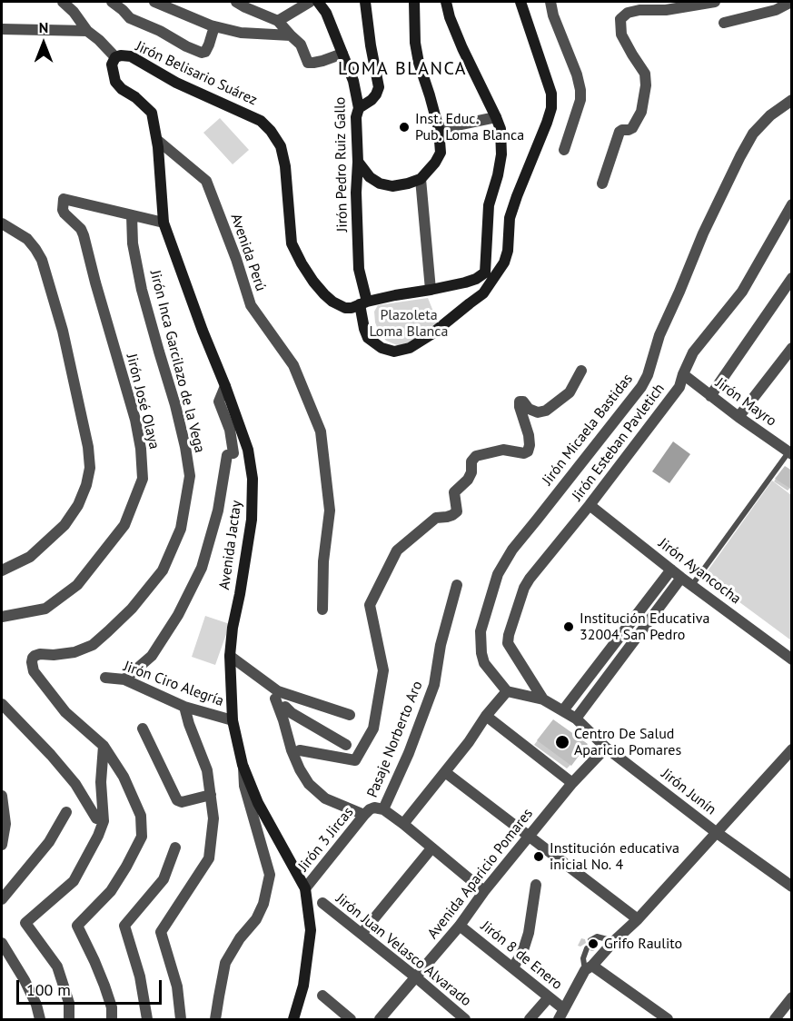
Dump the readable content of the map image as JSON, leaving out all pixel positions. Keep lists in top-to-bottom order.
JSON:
{
  "streets": {
    "street": [
      "Jirón Belisario Suárez",
      "Jirón Pedro Ruiz Gallo",
      "Avenida Perú",
      "Jirón Inca Garcilazo de la Vega",
      "Jirón José Olaya",
      "Jirón Mayro",
      "Jirón Micaela Bastidas",
      "Jirón Esteban Pavletich",
      "Avenida Jactay",
      "Jirón Ayancocha",
      "Jirón Ciro Alegría",
      "Pasaje Norberto Aro",
      "Jirón Junín",
      "Jirón 3 Jircas",
      "Avenida Aparicio Pomares",
      "Jirón Juan Velasco Alvarado",
      "Jirón 8 de Enero"
    ]
  },
  "crossings": [
    ["Jirón Belisario Suárez", "Jirón Pedro Ruiz Gallo"],
    ["Jirón Belisario Suárez", "Avenida Jactay"],
    ["Avenida Perú", "Avenida Jactay"],
    ["Jirón Inca Garcilazo de la Vega", "Jirón José Olaya"],
    ["Jirón Mayro", "Jirón Esteban Pavletich"],
    ["Jirón Esteban Pavletich", "Jirón Ayancocha"],
    ["Jirón Esteban Pavletich", "Jirón Junín"],
    ["Avenida Jactay", "Jirón Ciro Alegría"],
    ["Avenida Jactay", "Jirón 3 Jircas"],
    ["Jirón Junín", "Avenida Aparicio Pomares"],
    ["Avenida Aparicio Pomares", "Jirón Juan Velasco Alvarado"],
    ["Avenida Aparicio Pomares", "Jirón 8 de Enero"]
  ],
  "districts": ["LOMA BLANCA"],
  "parks": ["Plazoleta Loma Blanca"],
  "places": [
    "Inst. Educ. Pub. Loma Blanca",
    "Institución Educativa 32004 San Pedro",
    "Centro De Salud Aparicio Pomares",
    "Institución educativa inicial No. 4",
    "Grifo Raulito"
  ],
  "scale_bar": "100 m",
  "north": "top"
}
